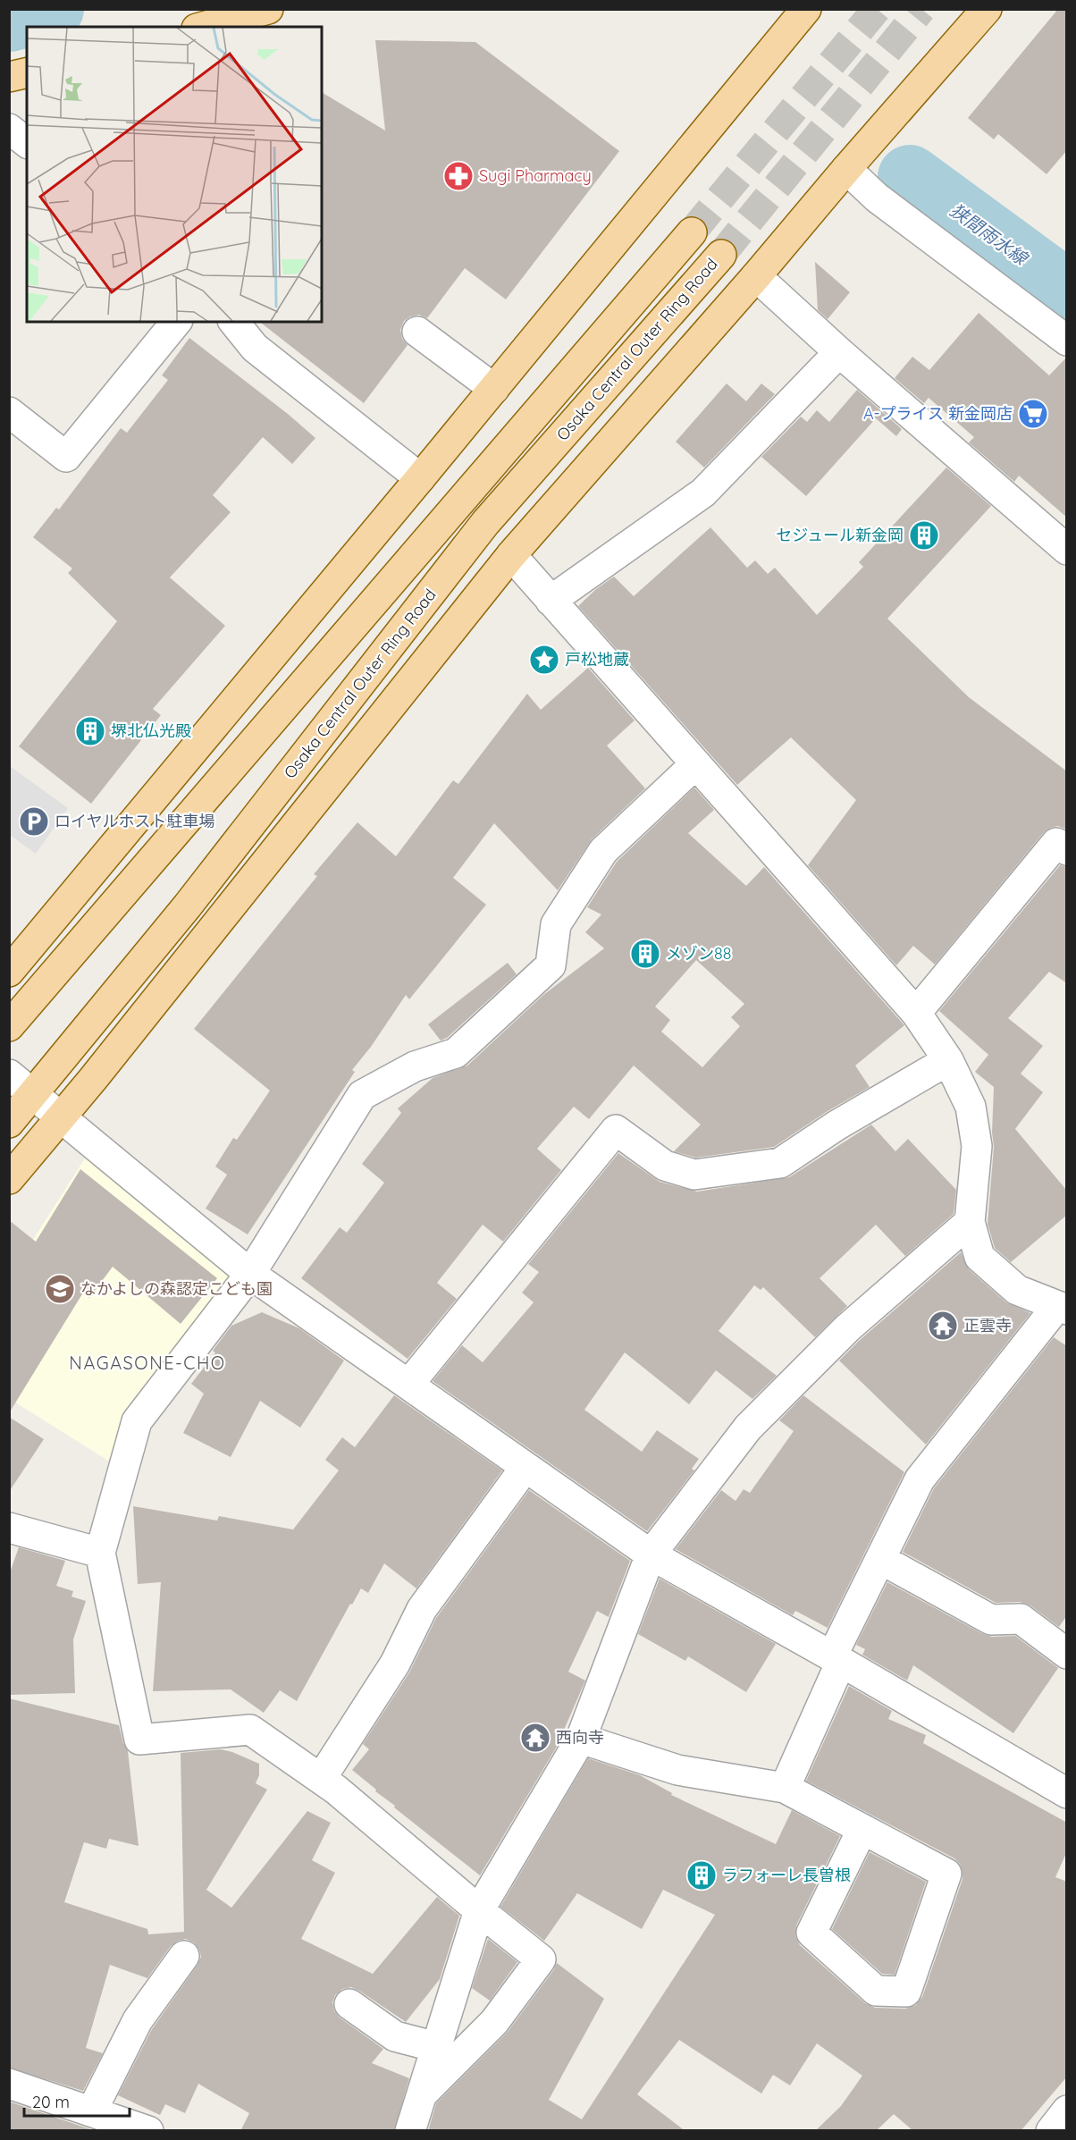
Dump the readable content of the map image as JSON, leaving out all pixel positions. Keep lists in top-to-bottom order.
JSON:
{
  "streets": {
    "main road": ["Osaka Central Outer Ring Road"]
  },
  "districts": ["NAGASONE-CHO"],
  "water": ["狭間雨水線"],
  "places": {
    "pharmacy": ["Sugi Pharmacy"],
    "supermarket": ["A-プライス 新金岡店"],
    "building": [
      "セジュール新金岡",
      "堺北仏光殿",
      "メゾン88",
      "ラフォーレ長曽根"
    ],
    "place": ["戸松地蔵"],
    "parking": ["ロイヤルホスト駐車場"],
    "school or university": ["なかよしの森認定こども園"],
    "temple": ["正雲寺", "西向寺"]
  },
  "scale_bar": "20 m"
}
